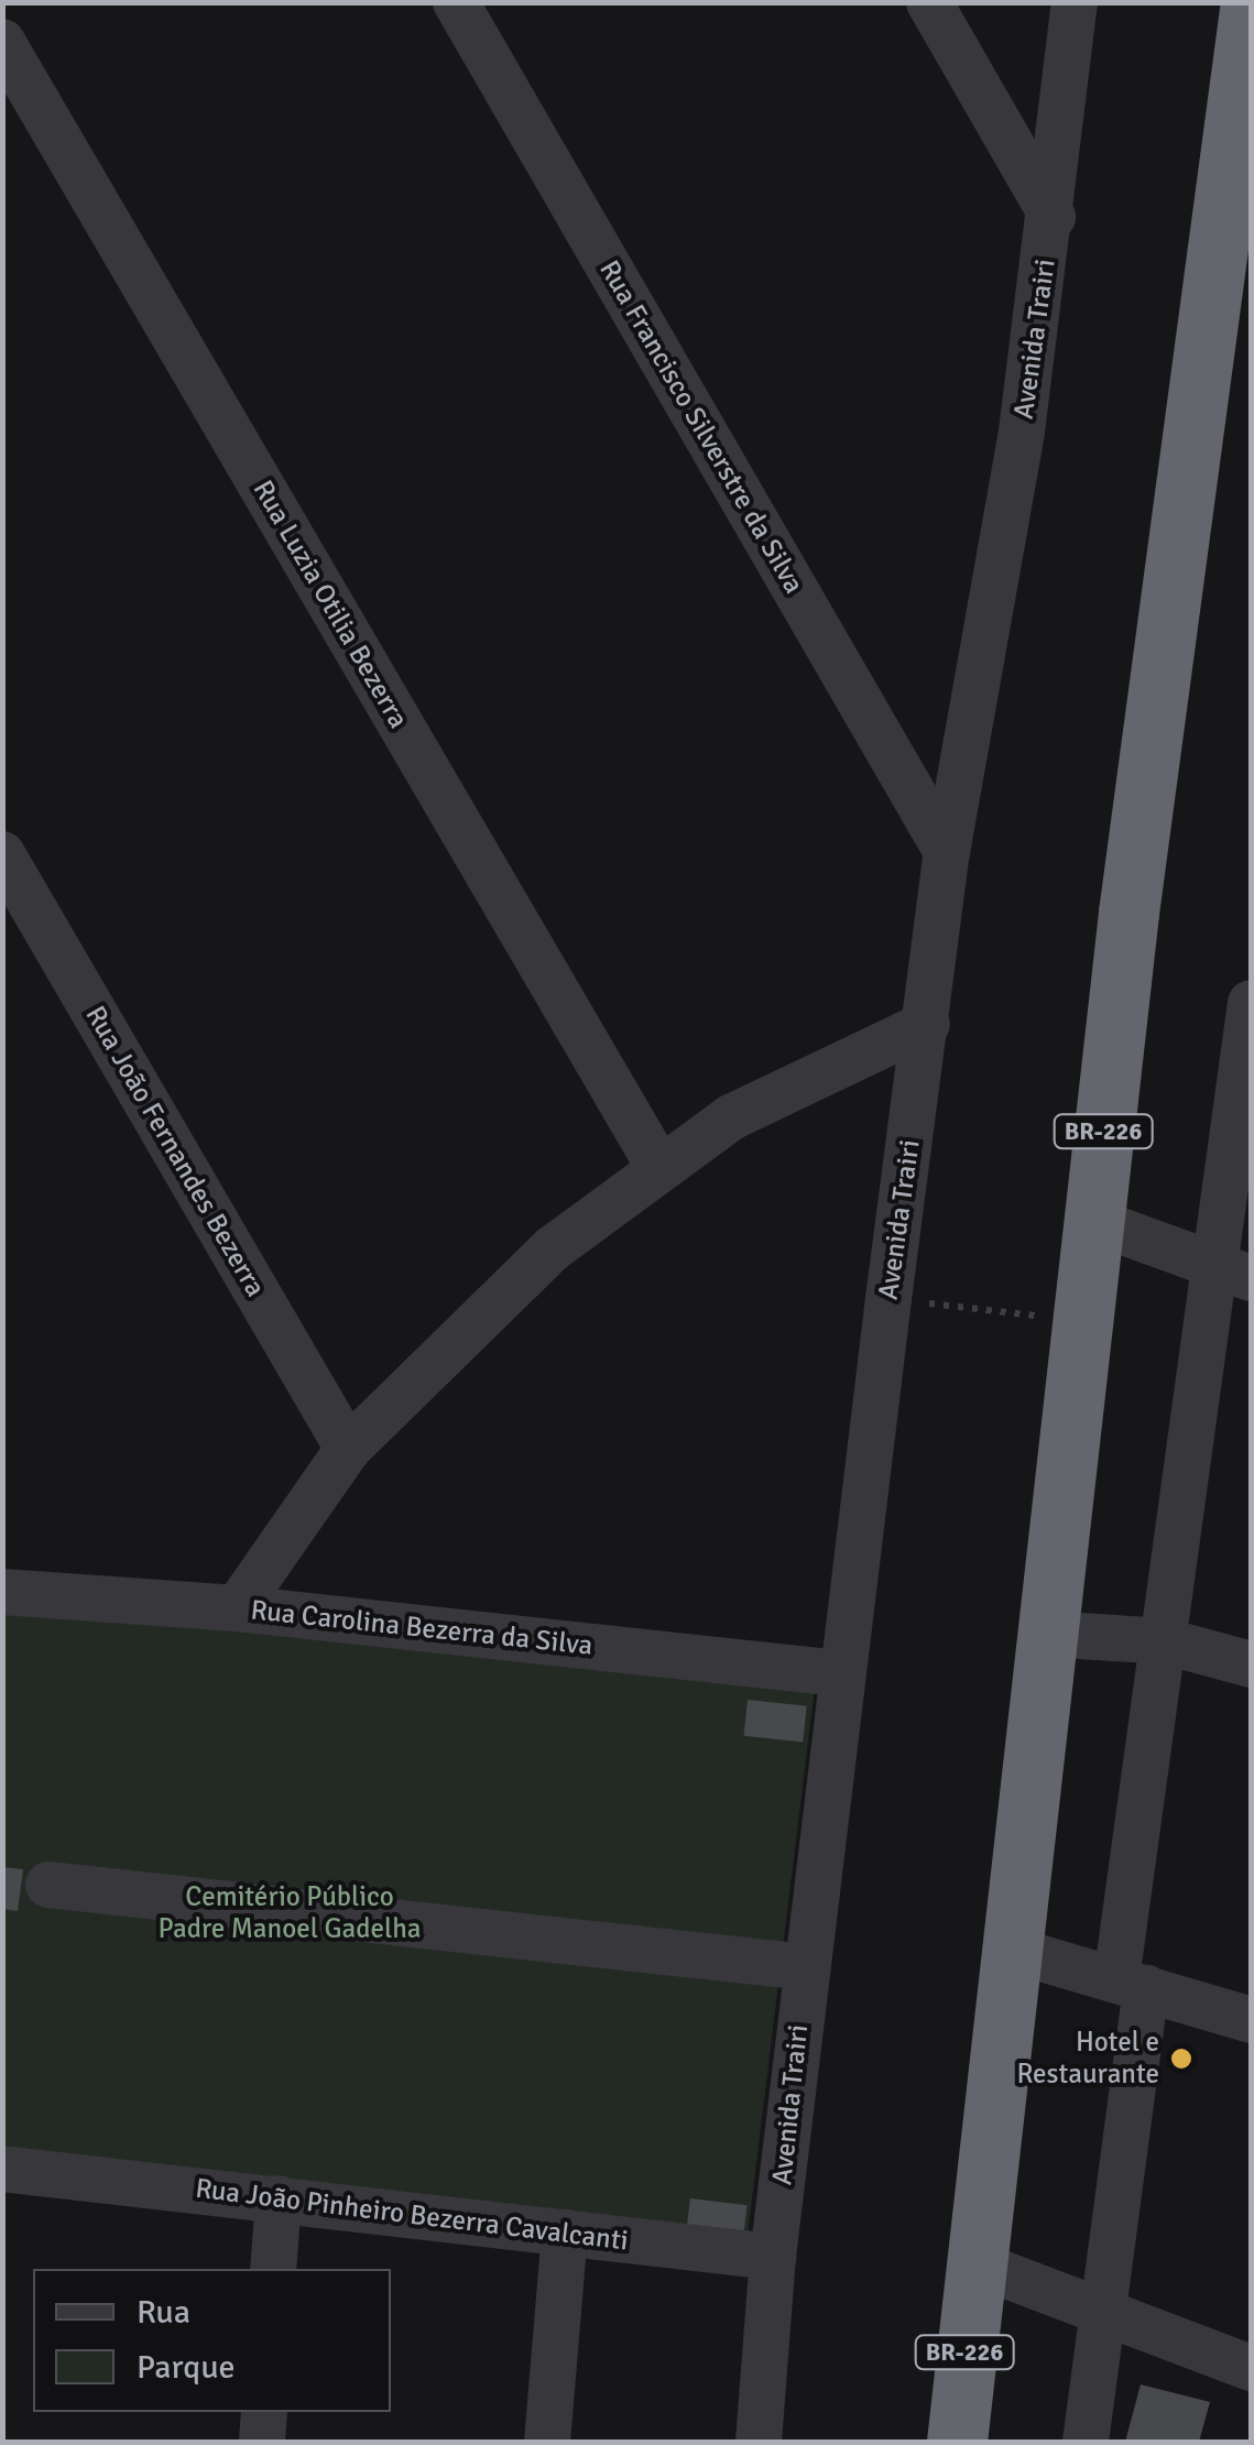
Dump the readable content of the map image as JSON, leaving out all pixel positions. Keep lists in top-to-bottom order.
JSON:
{
  "streets": {
    "highway": ["BR-226"],
    "street": [
      "Avenida Trairi",
      "Rua Francisco Silverstre da Silva",
      "Rua Luzia Otilia Bezerra",
      "Rua João Fernandes Bezerra",
      "Rua Carolina Bezerra da Silva",
      "Rua João Pinheiro Bezerra Cavalcanti"
    ]
  },
  "crossings": [
    ["Avenida Trairi", "Rua Francisco Silverstre da Silva"],
    ["Avenida Trairi", "Rua Carolina Bezerra da Silva"],
    ["Avenida Trairi", "Rua João Pinheiro Bezerra Cavalcanti"]
  ],
  "parks": ["Cemitério Público Padre Manoel Gadelha"],
  "places": ["Hotel e Restaurante"],
  "legend": ["Rua", "Parque"]
}
